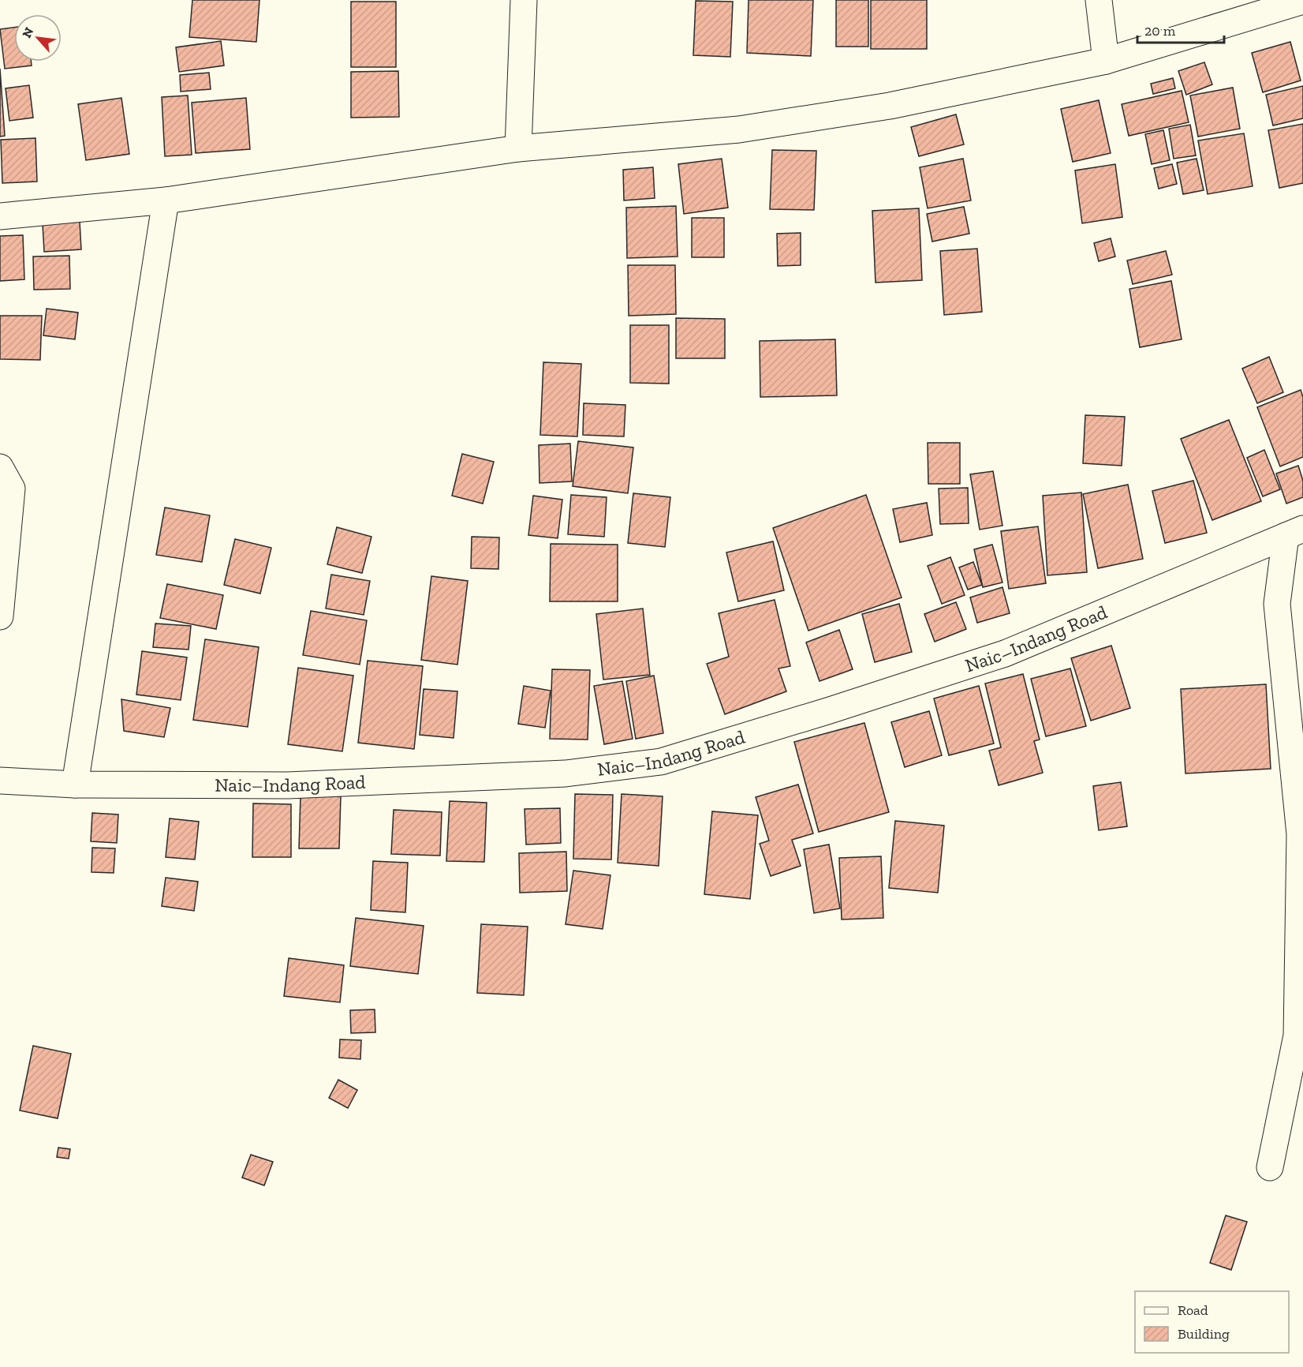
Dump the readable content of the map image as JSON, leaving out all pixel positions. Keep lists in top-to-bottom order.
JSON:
{
  "streets": {
    "street": ["Naic–Indang Road"]
  },
  "legend": ["Road", "Building"],
  "scale_bar": "20 m",
  "north": "top left"
}
